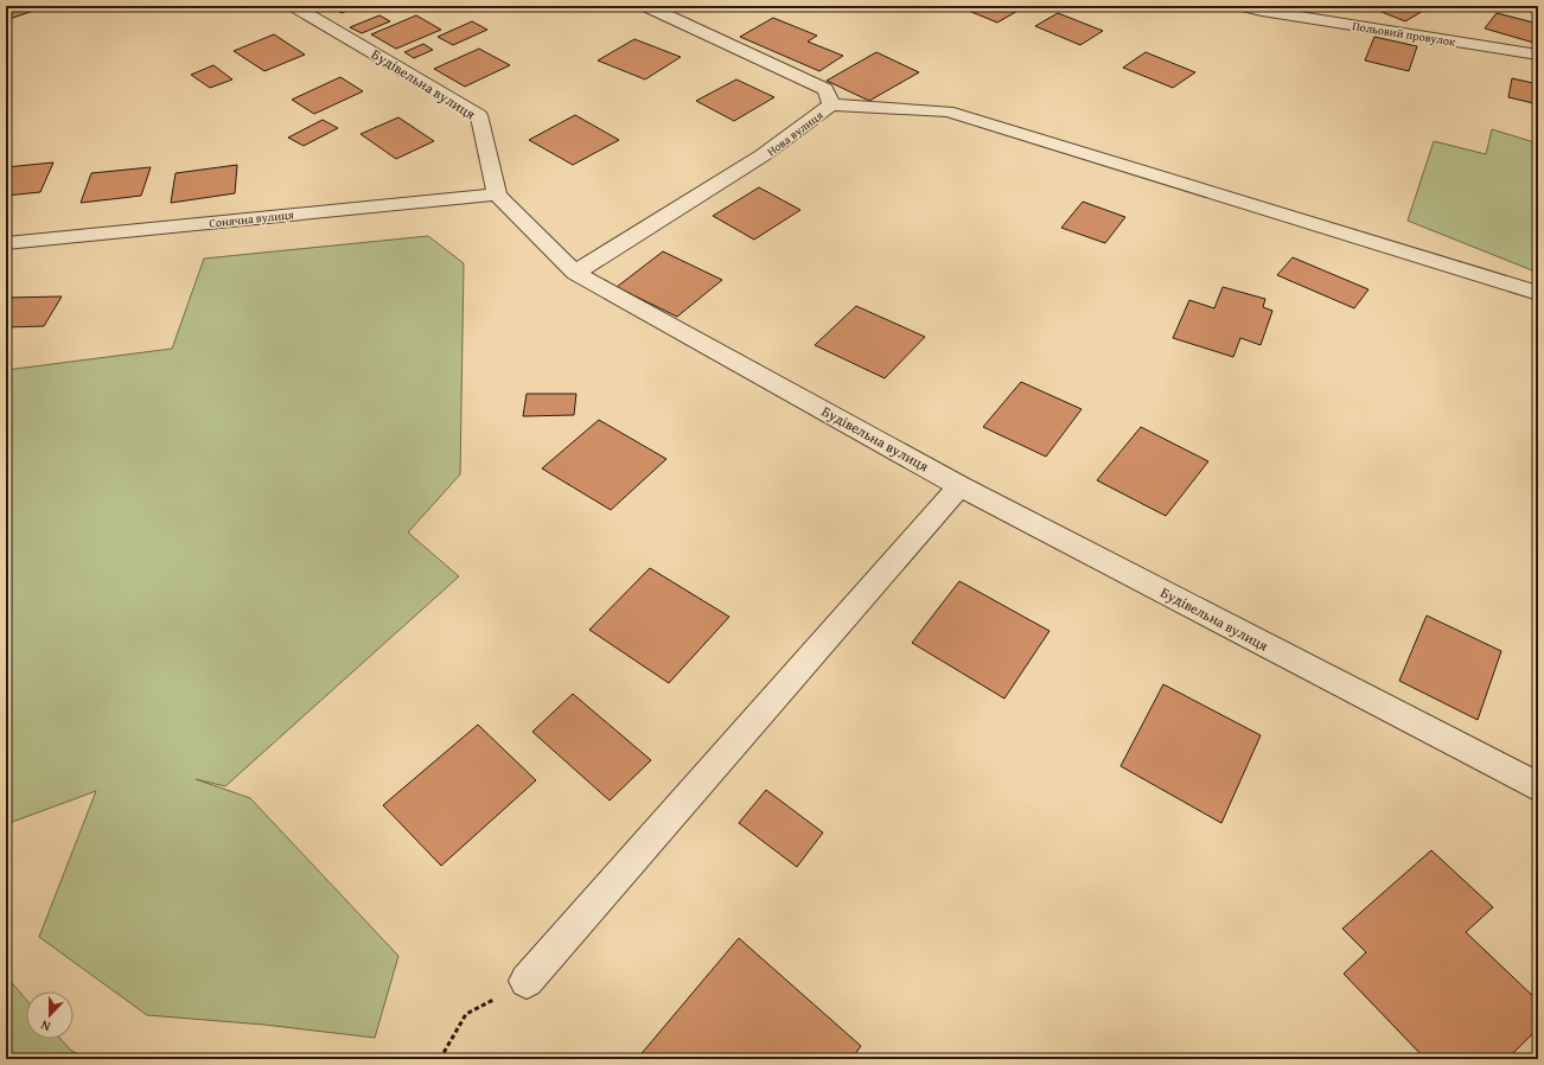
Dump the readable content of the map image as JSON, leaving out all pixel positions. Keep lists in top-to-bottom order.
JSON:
{
  "streets": {
    "street": [
      "Польовий провулок",
      "Будівельна вулиця",
      "Нова вулиця",
      "Сонячна вулиця"
    ]
  },
  "crossings": [
    ["Будівельна вулиця", "Нова вулиця"],
    ["Будівельна вулиця", "Сонячна вулиця"]
  ],
  "north": "bottom"
}
